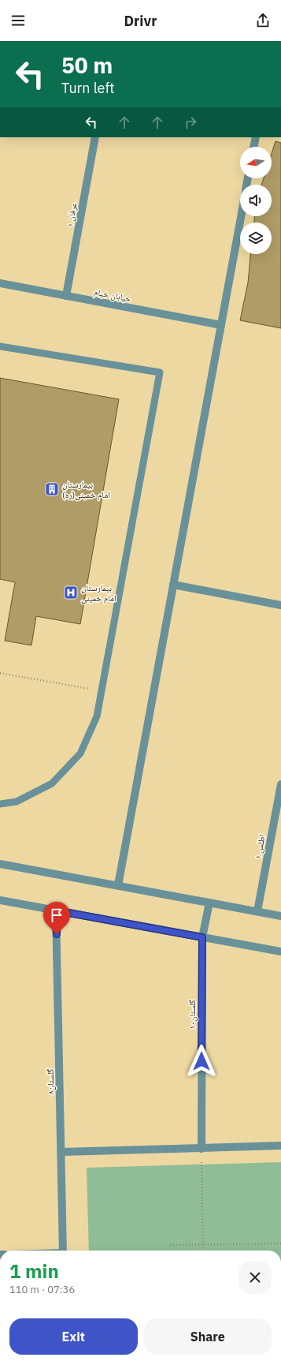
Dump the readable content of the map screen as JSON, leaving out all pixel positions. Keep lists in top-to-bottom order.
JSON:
{
  "streets": {
    "street": [
      "عرفان ۱",
      "خیابان خیام",
      "اطلس ۱",
      "گلستان۱۰",
      "گلستان۸"
    ]
  },
  "crossings": [
    ["عرفان ۱", "خیابان خیام"]
  ],
  "places": {
    "building": ["بیمارستان امام خمینی(ره)"],
    "hospital": ["بیمارستان امام خمینی"]
  },
  "north": "left",
  "page": {
    "header": "Drivr",
    "turn": ["50 m", "Turn left"],
    "heading": ["1 min", "110 m · 07:36"],
    "buttons": ["Exit", "Share"]
  }
}
